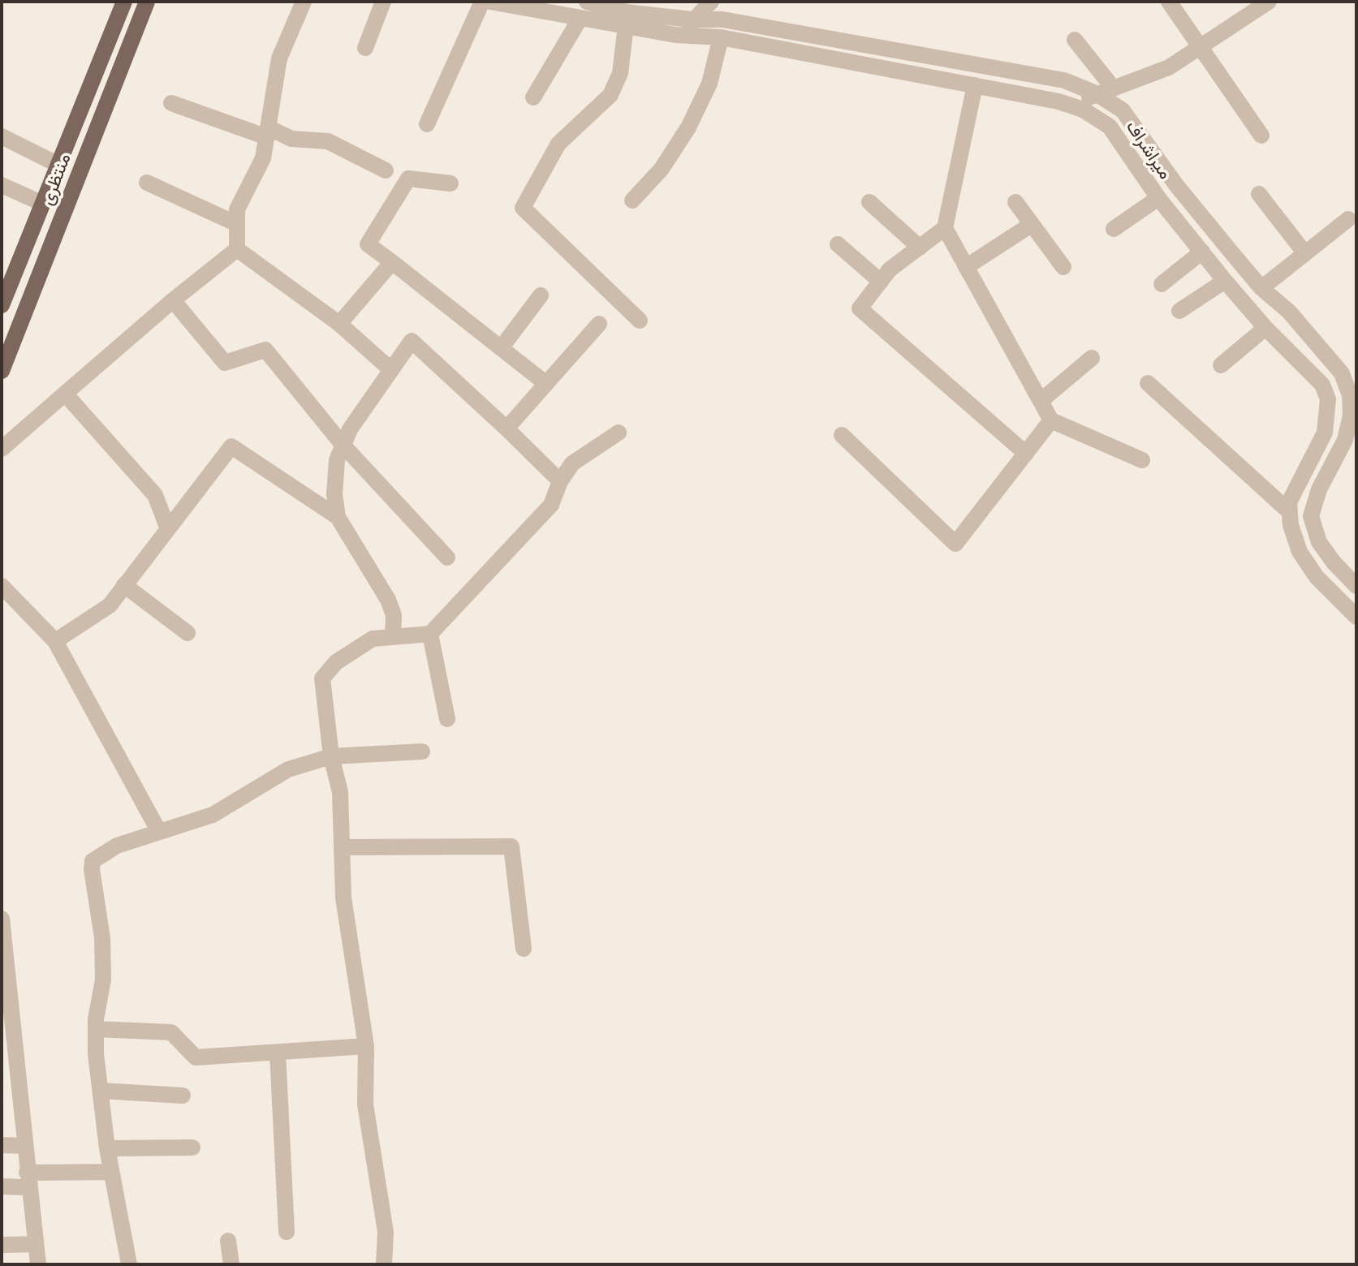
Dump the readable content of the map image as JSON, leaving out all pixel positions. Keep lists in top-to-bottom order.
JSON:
{
  "streets": {
    "main road": ["منتظری"],
    "street": ["میراشراف"]
  }
}
